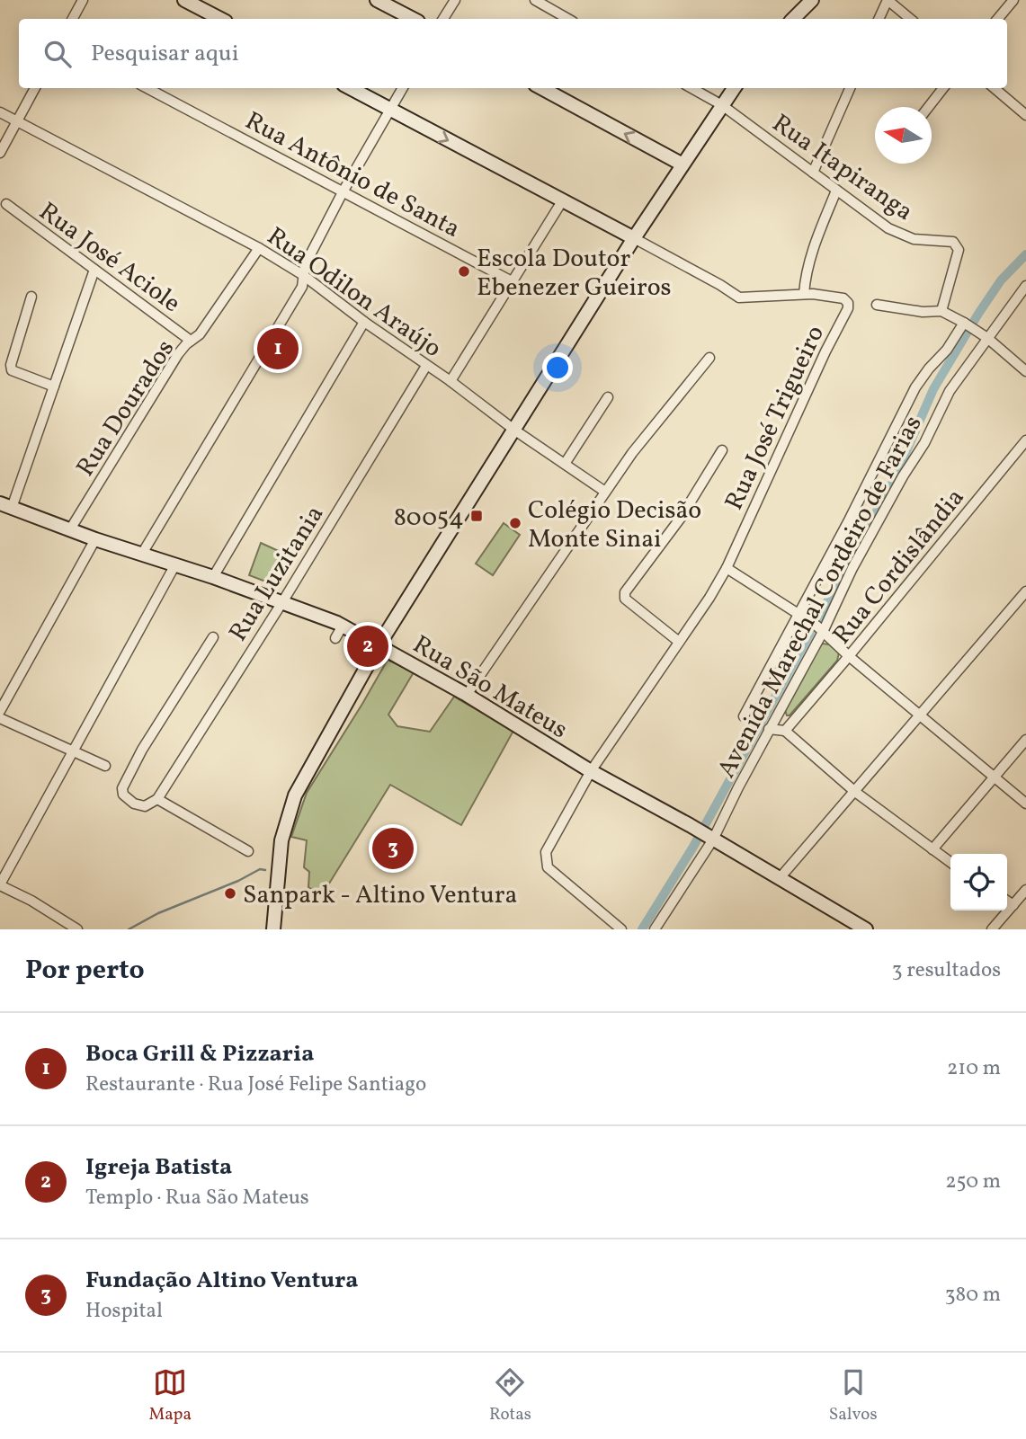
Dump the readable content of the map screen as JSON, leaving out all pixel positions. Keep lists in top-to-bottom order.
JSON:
{
  "streets": {
    "street": [
      "Rua Itapiranga",
      "Rua Antônio de Santa",
      "Rua José Aciole",
      "Rua Odilon Araújo",
      "Rua Dourados",
      "Rua José Trigueiro",
      "Rua Cordislândia",
      "Rua Luzitania",
      "Avenida Marechal Cordeiro de Farias",
      "Rua São Mateus"
    ]
  },
  "crossings": [
    ["Rua José Aciole", "Rua Dourados"],
    ["Rua Odilon Araújo", "Rua Dourados"],
    ["Rua Odilon Araújo", "Rua Luzitania"],
    ["Rua Dourados", "Rua São Mateus"],
    ["Rua José Trigueiro", "Rua São Mateus"],
    ["Rua Luzitania", "Rua São Mateus"],
    ["Avenida Marechal Cordeiro de Farias", "Rua São Mateus"]
  ],
  "places": {
    "other": ["Escola Doutor Ebenezer Gueiros", "Colégio Decisão Monte Sinai", "Sanpark - Altino Ventura"],
    "transit": ["80054"]
  },
  "north": "left",
  "page": {
    "search": "Pesquisar aqui",
    "pins": ["1", "2", "3"],
    "heading": ["Por perto", "3 resultados"],
    "list": [
      {
        "mark": "1",
        "name": "Boca Grill & Pizzaria",
        "note": "Restaurante · Rua José Felipe Santiago",
        "value": "210 m"
      },
      {
        "mark": "2",
        "name": "Igreja Batista",
        "note": "Templo · Rua São Mateus",
        "value": "250 m"
      },
      {
        "mark": "3",
        "name": "Fundação Altino Ventura",
        "note": "Hospital",
        "value": "380 m"
      }
    ],
    "nav": ["Mapa", "Rotas", "Salvos"]
  }
}
